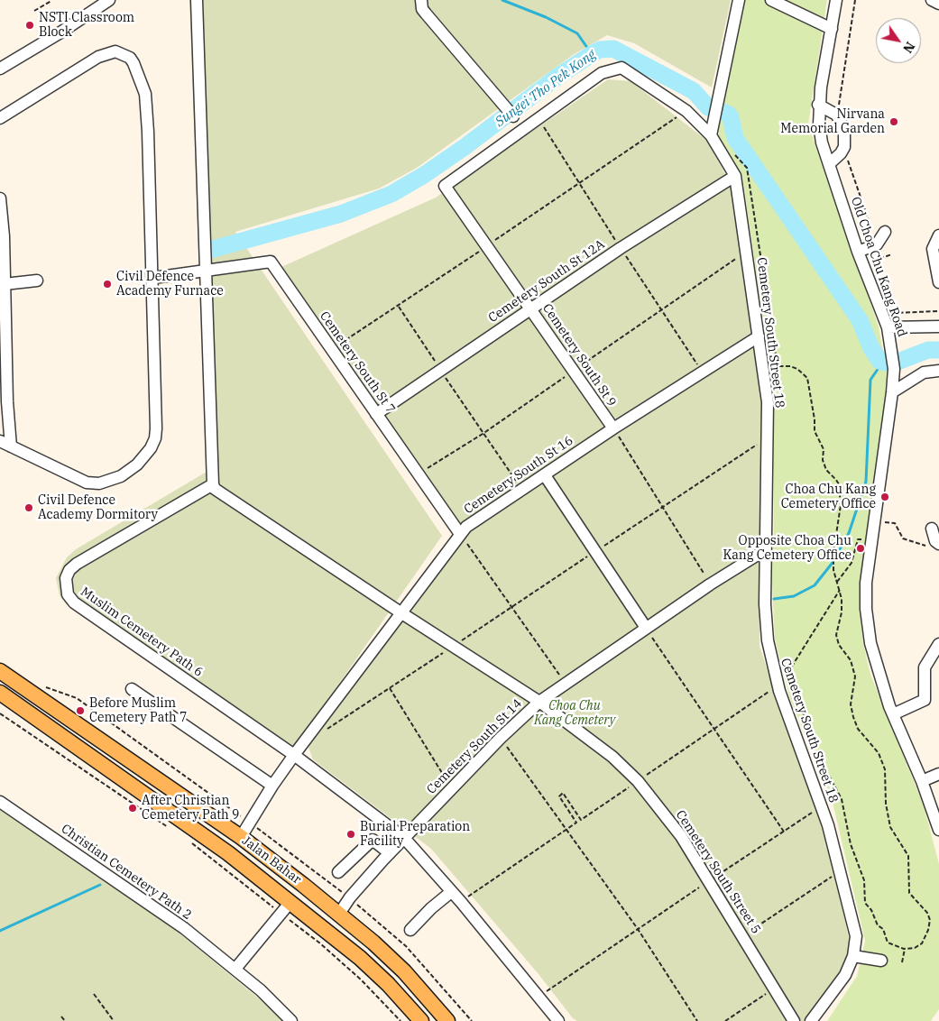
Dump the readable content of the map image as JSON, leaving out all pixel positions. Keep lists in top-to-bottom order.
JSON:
{
  "streets": {
    "main road": ["Jalan Bahar"],
    "street": [
      "Old Choa Chu Kang Road",
      "Cemetery South St 12A",
      "Cemetery South Street 18",
      "Cemetery South St 9",
      "Cemetery South St 7",
      "Cemetery South St 16",
      "Muslim Cemetery Path 6",
      "Cemetery South St 14",
      "Christian Cemetery Path 2",
      "Cemetery South Street 5"
    ]
  },
  "crossings": [
    ["Cemetery South St 12A", "Cemetery South Street 18"],
    ["Cemetery South St 12A", "Cemetery South St 9"],
    ["Cemetery South St 12A", "Cemetery South St 7"],
    ["Cemetery South Street 18", "Cemetery South St 9"],
    ["Cemetery South Street 18", "Cemetery South St 16"],
    ["Cemetery South Street 18", "Cemetery South St 14"],
    ["Cemetery South St 9", "Cemetery South St 16"],
    ["Cemetery South St 7", "Cemetery South St 16"],
    ["Cemetery South St 16", "Muslim Cemetery Path 6"],
    ["Cemetery South St 16", "Jalan Bahar"],
    ["Cemetery South St 16", "Cemetery South Street 5"],
    ["Muslim Cemetery Path 6", "Cemetery South Street 5"],
    ["Cemetery South St 14", "Jalan Bahar"],
    ["Cemetery South St 14", "Cemetery South Street 5"]
  ],
  "water": ["Sungei Tho Pek Kong"],
  "parks": ["Choa Chu Kang Cemetery"],
  "places": [
    "NSTI Classroom Block",
    "Nirvana Memorial Garden",
    "Civil Defence Academy Furnace",
    "Choa Chu Kang Cemetery Office",
    "Civil Defence Academy Dormitory",
    "Opposite Choa Chu Kang Cemetery Office",
    "Before Muslim Cemetery Path 7",
    "After Christian Cemetery Path 9",
    "Burial Preparation Facility"
  ],
  "north": "bottom right"
}
